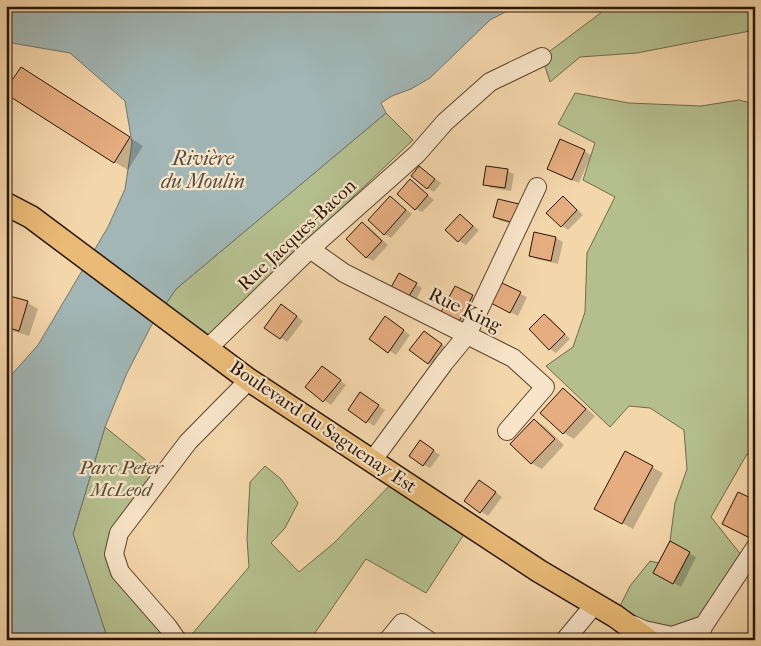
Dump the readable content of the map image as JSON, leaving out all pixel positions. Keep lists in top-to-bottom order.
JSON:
{
  "streets": {
    "main road": ["Boulevard du Saguenay Est"],
    "street": ["Rue Jacques-Bacon", "Rue King"]
  },
  "crossings": [
    ["Rue Jacques-Bacon", "Rue King"],
    ["Rue Jacques-Bacon", "Boulevard du Saguenay Est"]
  ],
  "water": ["Rivière du Moulin"],
  "parks": ["Parc Peter McLeod"]
}
